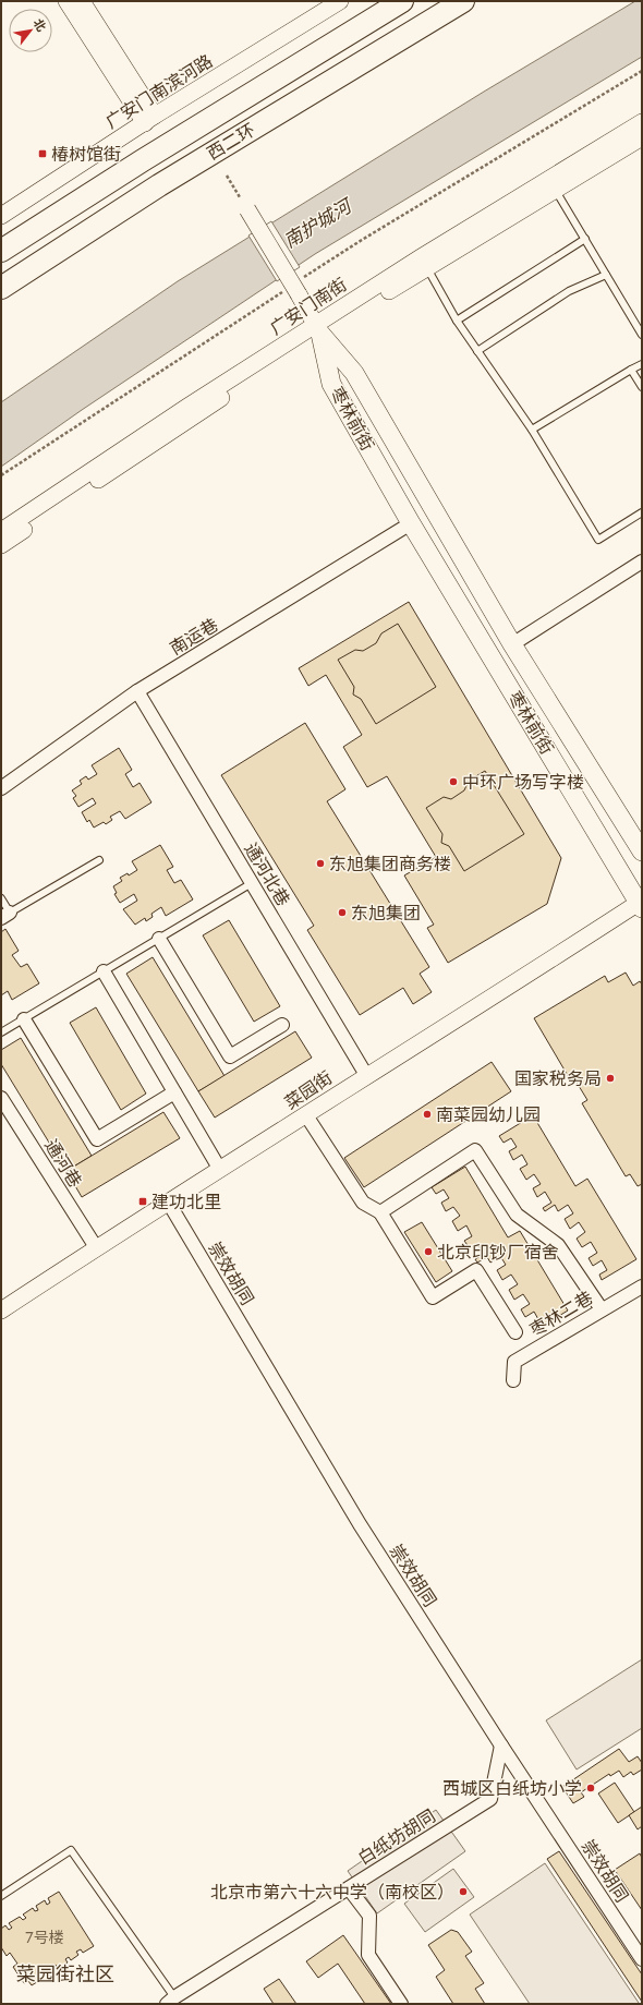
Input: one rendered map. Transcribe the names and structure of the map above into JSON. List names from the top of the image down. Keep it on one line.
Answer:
{"streets":{"highway":["西二环"],"main road":["枣林前街"],"street":["广安门南滨河路","广安门南街","南运巷","通河北巷","菜园街","通河巷","崇效胡同","枣林二巷","白纸坊胡同"]},"crossings":[["广安门南街","枣林前街"],["枣林前街","南运巷"],["枣林前街","菜园街"],["南运巷","通河北巷"],["通河北巷","菜园街"],["菜园街","通河巷"],["菜园街","崇效胡同"],["崇效胡同","白纸坊胡同"]],"districts":["菜园街社区"],"water":["南护城河"],"places":{"transit":["椿树馆街","建功北里"],"other":["中环广场写字楼","东旭集团商务楼","东旭集团","国家税务局","南菜园幼儿园","北京印钞厂宿舍","西城区白纸坊小学","北京市第六十六中学（南校区）"]},"house_numbers":["7号楼"],"north":"top right"}
